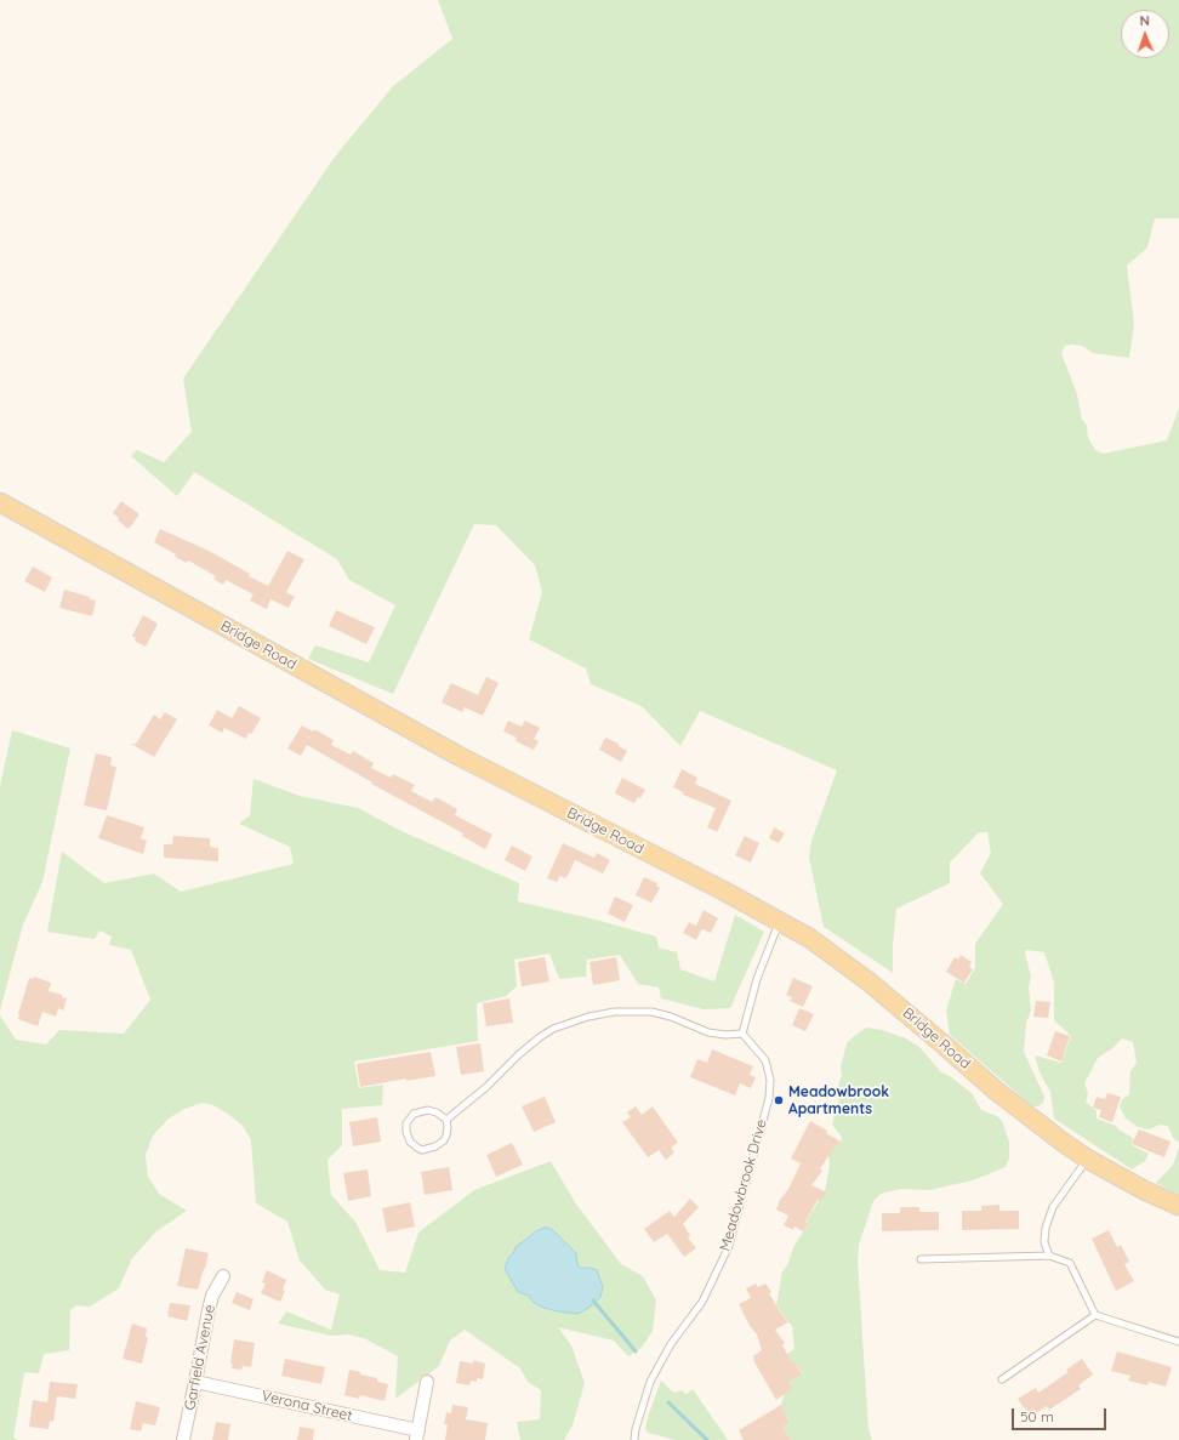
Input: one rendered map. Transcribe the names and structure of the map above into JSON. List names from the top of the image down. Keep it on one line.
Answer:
{"streets":{"main road":["Bridge Road"],"street":["Garfield Avenue","Verona Street"],"lane":["Meadowbrook Drive"]},"crossings":[["Garfield Avenue","Verona Street"]],"places":["Meadowbrook Apartments"],"scale_bar":"50 m","north":"top"}
